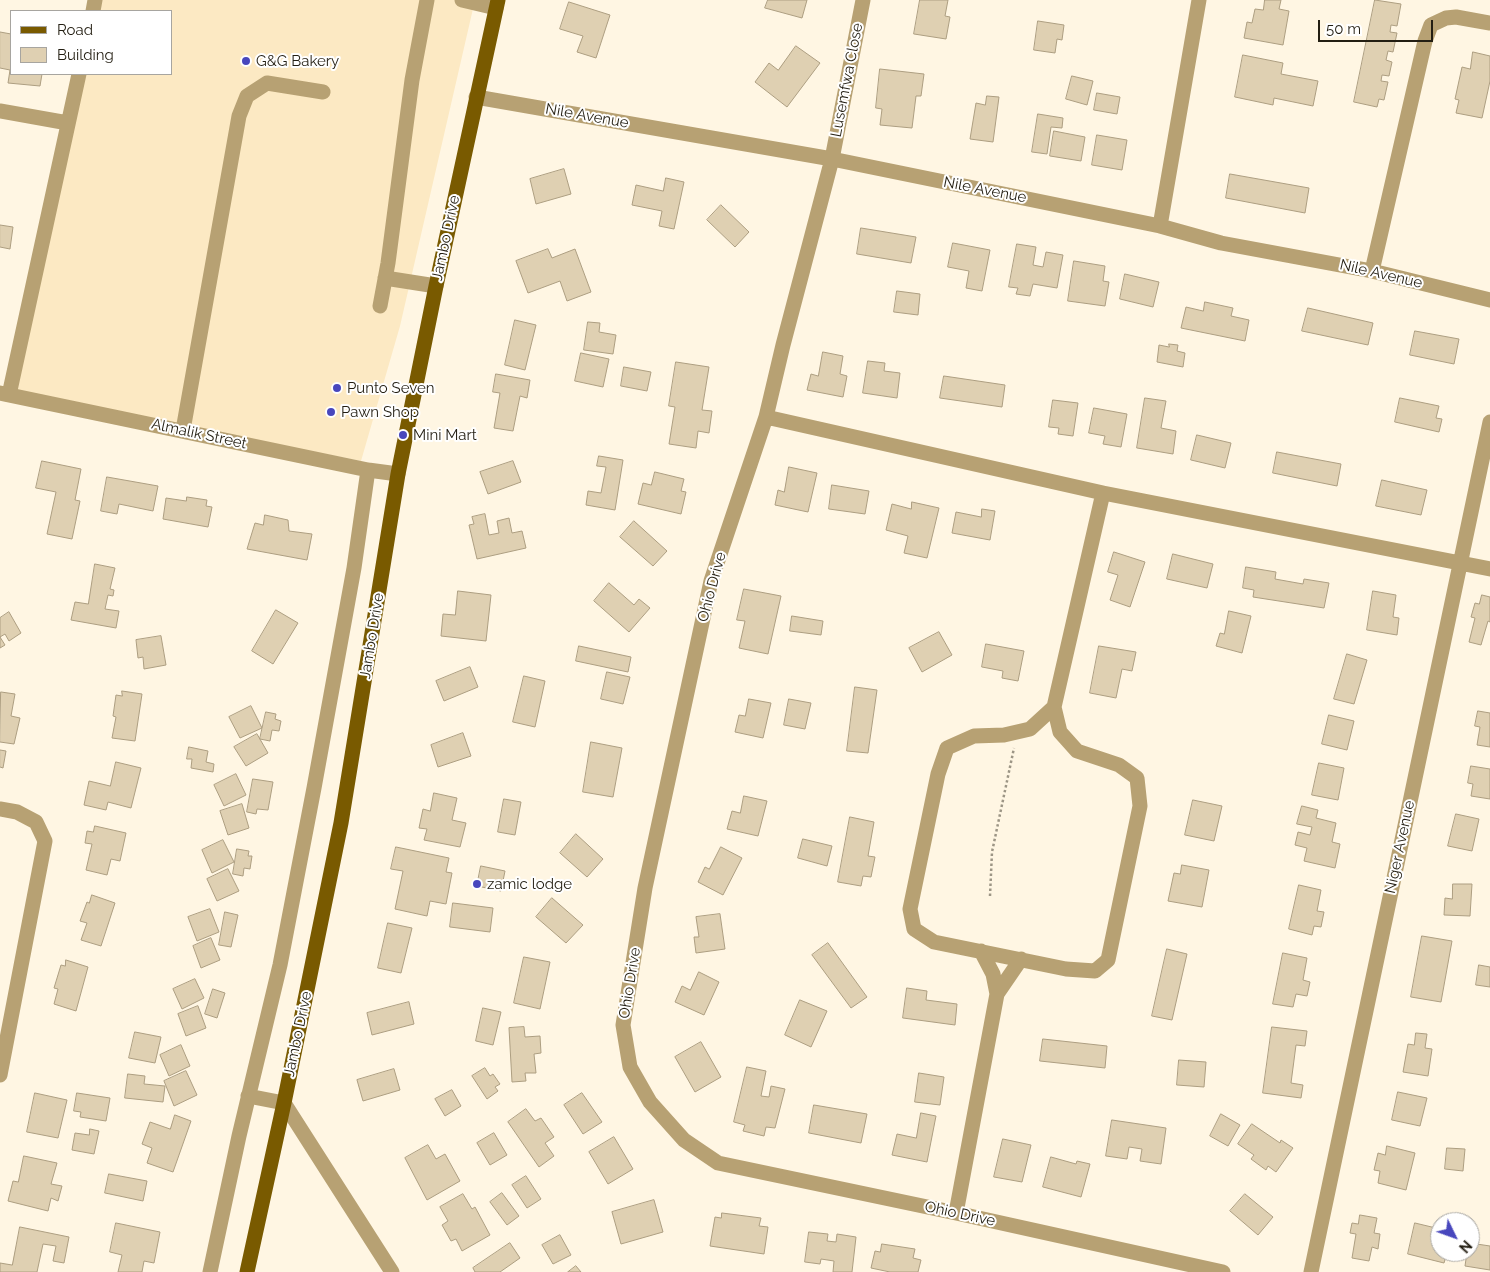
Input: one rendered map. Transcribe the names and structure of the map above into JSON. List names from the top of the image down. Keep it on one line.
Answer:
{"streets":{"main road":["Jambo Drive"],"street":["Lusemfwa Close","Nile Avenue","Almalik Street","Ohio Drive","Niger Avenue"]},"crossings":[["Lusemfwa Close","Nile Avenue"],["Lusemfwa Close","Ohio Drive"],["Nile Avenue","Jambo Drive"],["Jambo Drive","Almalik Street"]],"places":["G&G Bakery","Punto Seven","Pawn Shop","Mini Mart","zamic lodge"],"legend":["Road","Building"],"scale_bar":"50 m","north":"bottom right"}
